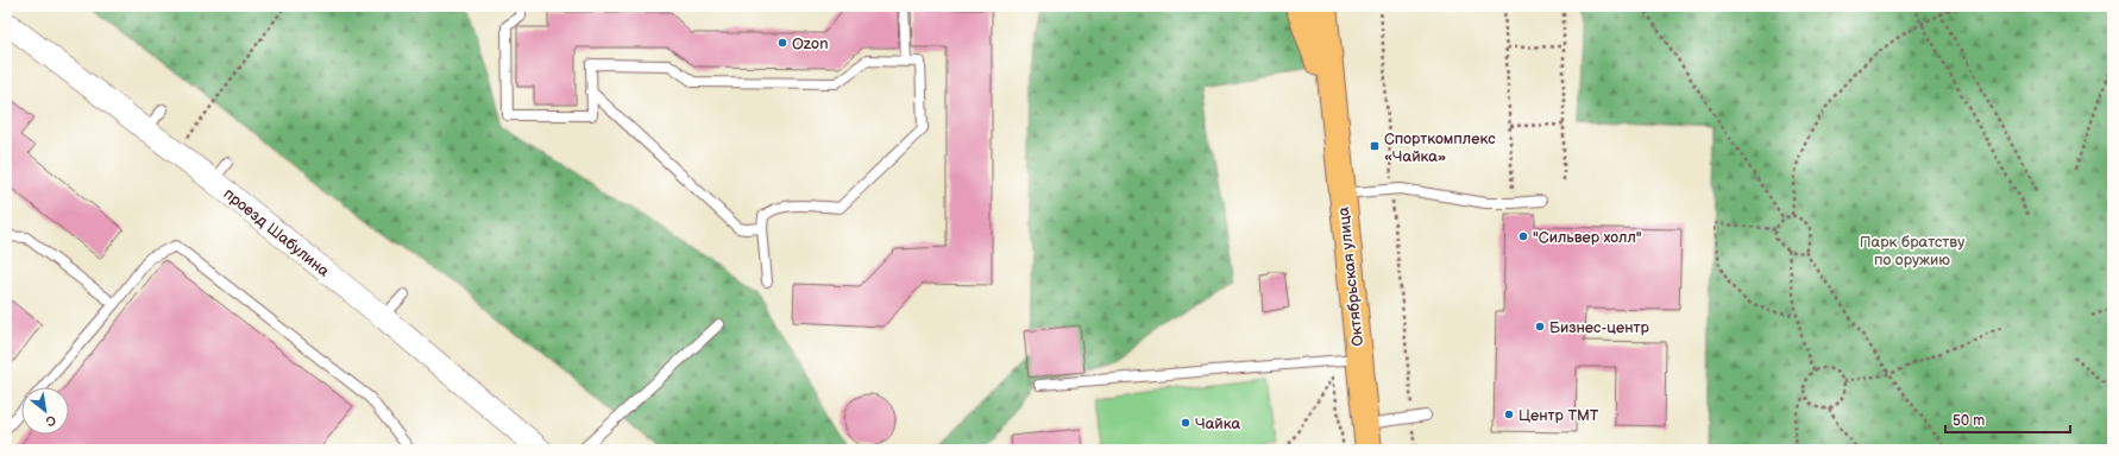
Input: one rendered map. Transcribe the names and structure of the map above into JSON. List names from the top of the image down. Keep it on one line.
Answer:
{"streets":{"main road":["Октябрьская улица"],"street":["проезд Шабулина"]},"parks":["Парк братству по оружию"],"places":{"other":["Ozon","\"Сильвер холл\"","Бизнес-центр","Центр ТМТ","Чайка"],"transit":["Спорткомплекс «Чайка»"]},"scale_bar":"50 m","north":"bottom right"}
